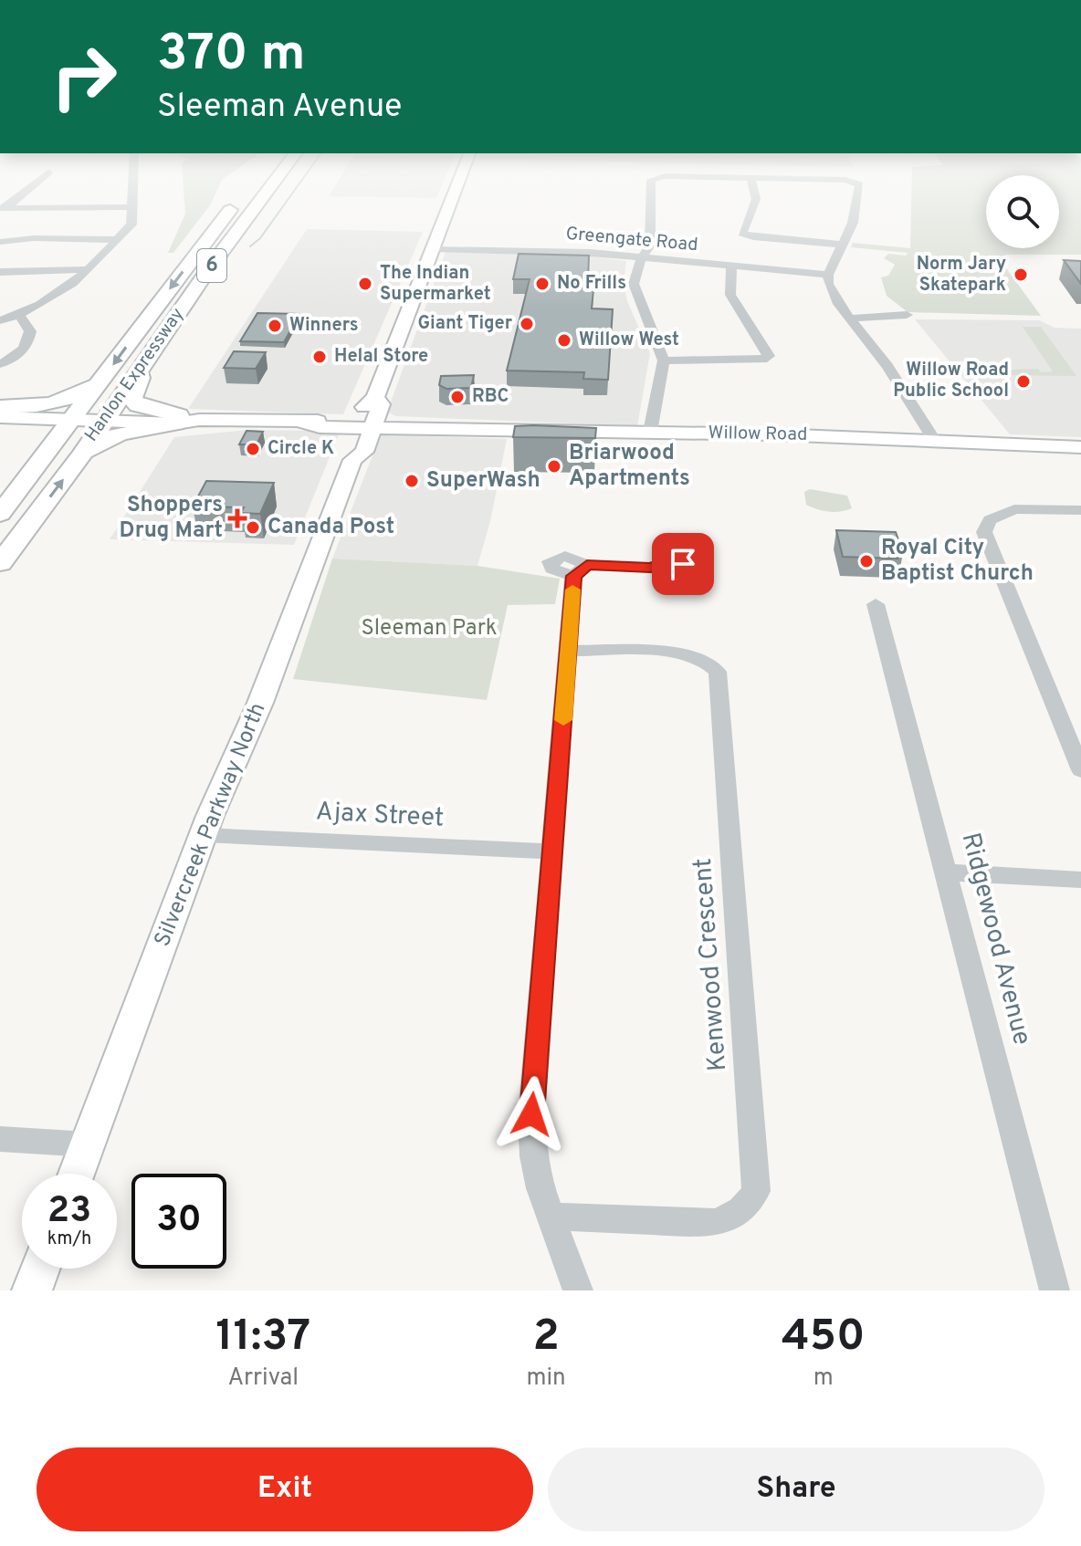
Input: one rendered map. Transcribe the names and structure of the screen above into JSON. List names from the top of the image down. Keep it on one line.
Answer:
{"streets":{"highway":["6","Hanlon Expressway"],"main road":["Willow Road","Silvercreek Parkway North"],"street":["Greengate Road","Ajax Street","Ridgewood Avenue","Kenwood Crescent"]},"crossings":[["Hanlon Expressway","Willow Road"],["Willow Road","Silvercreek Parkway North"],["Ajax Street","Silvercreek Parkway North"]],"parks":["Sleeman Park"],"places":{"other":["Norm Jary Skatepark","The Indian Supermarket","No Frills","Giant Tiger","Winners","Willow West","Helal Store","Willow Road Public School","RBC","Circle K","Briarwood Apartments","SuperWash","Canada Post","Royal City Baptist Church"],"health":["Shoppers Drug Mart"]},"page":{"turn":["370 m","Sleeman Avenue"],"speed":"23 km/h","limit":"30","eta":["11:37","Arrival","2","min","450","m"],"buttons":["Exit","Share"]}}
